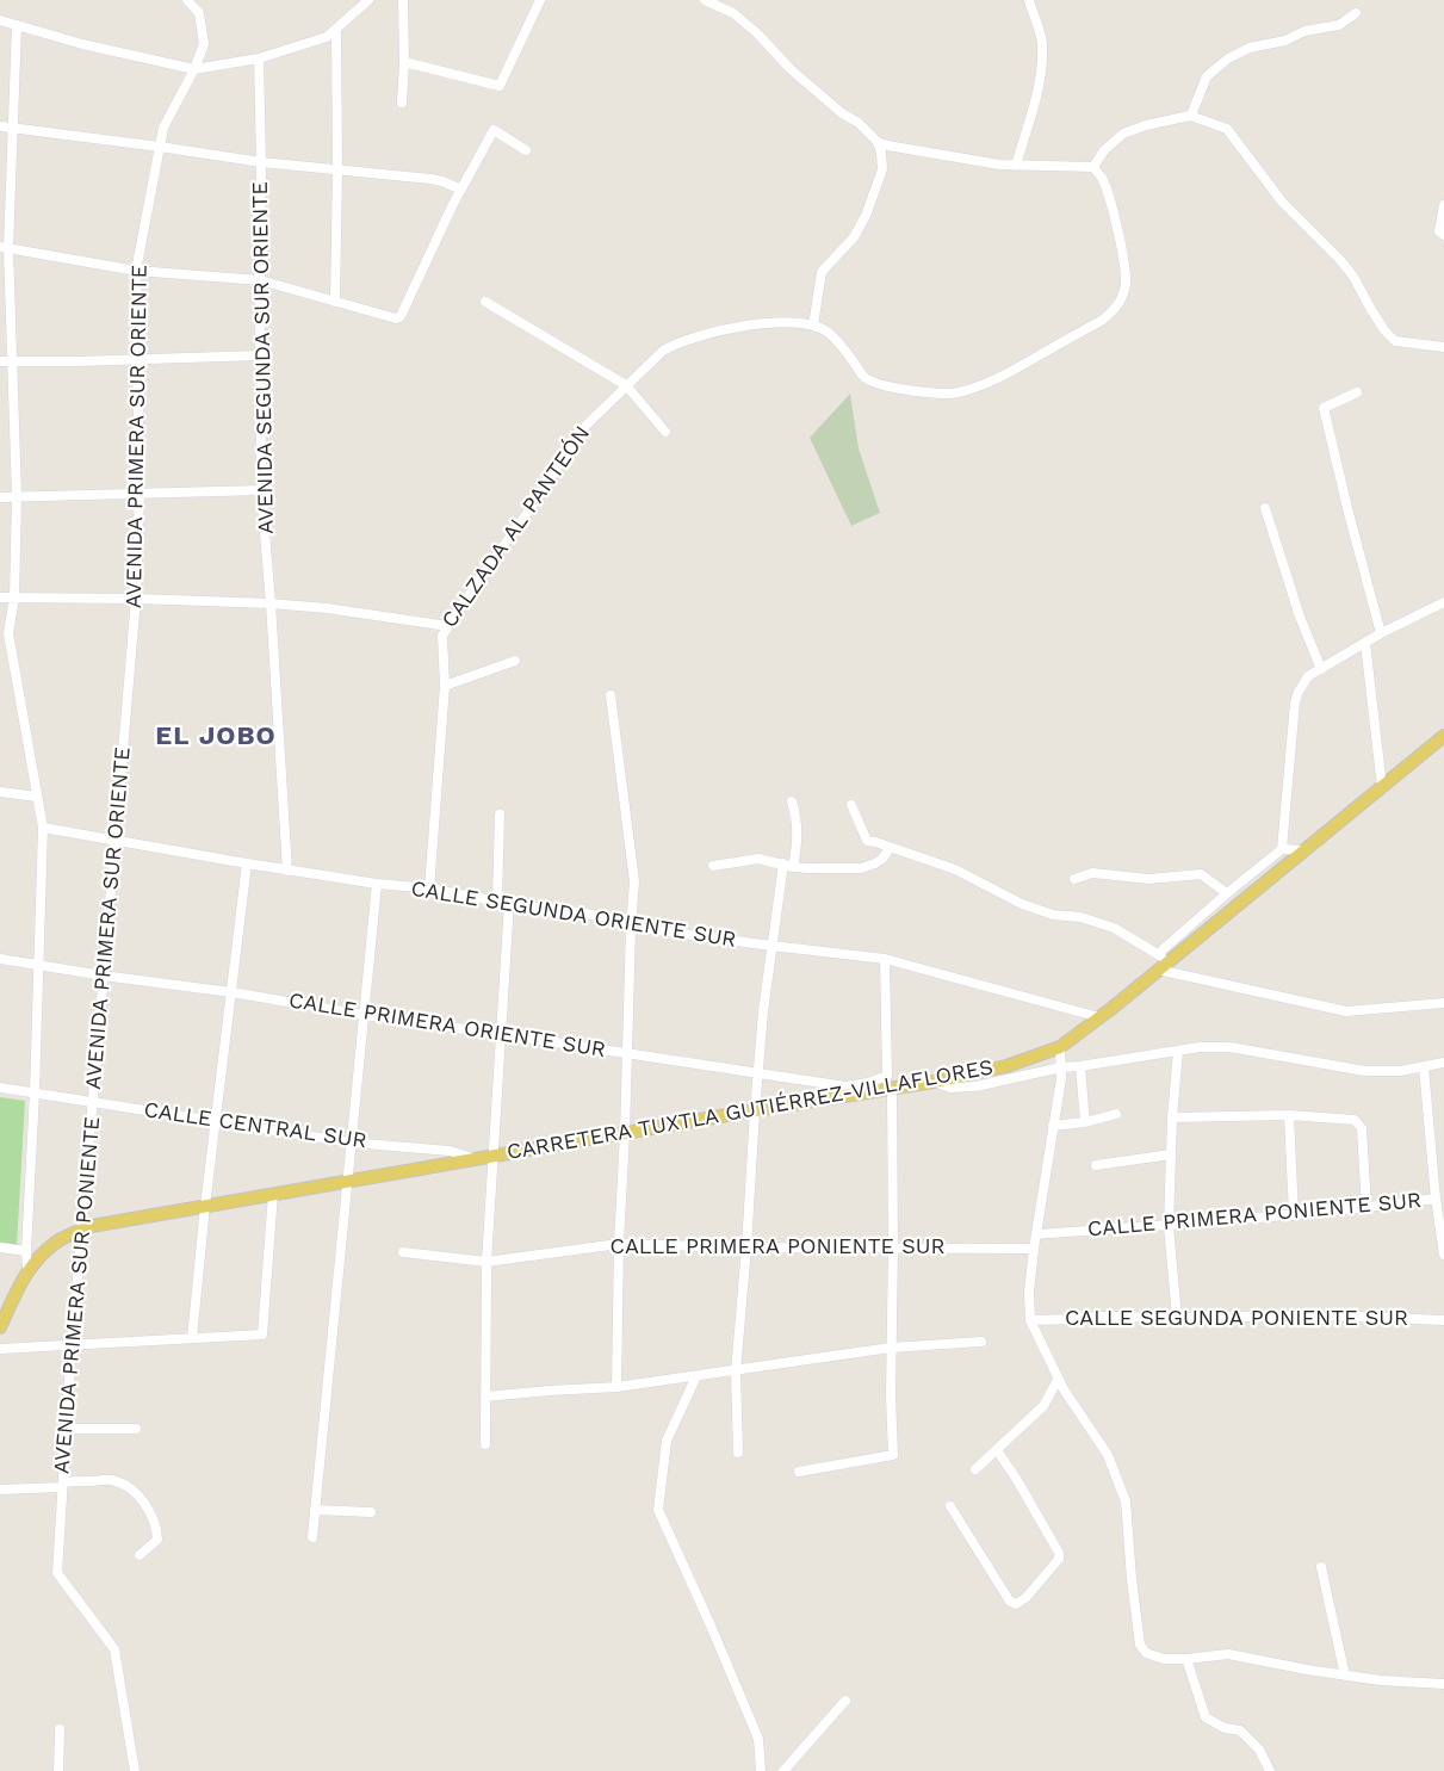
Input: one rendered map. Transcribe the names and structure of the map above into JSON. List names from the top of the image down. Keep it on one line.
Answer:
{"streets":{"main road":["CARRETERA TUXTLA GUTIÉRREZ-VILLAFLORES"],"street":["AVENIDA SEGUNDA SUR ORIENTE","AVENIDA PRIMERA SUR ORIENTE","CALZADA AL PANTEÓN","CALLE SEGUNDA ORIENTE SUR","CALLE PRIMERA ORIENTE SUR","CALLE CENTRAL SUR","CALLE PRIMERA PONIENTE SUR","AVENIDA PRIMERA SUR PONIENTE","CALLE SEGUNDA PONIENTE SUR"]},"crossings":[["AVENIDA SEGUNDA SUR ORIENTE","CALLE SEGUNDA ORIENTE SUR"],["AVENIDA PRIMERA SUR ORIENTE","CALLE SEGUNDA ORIENTE SUR"],["AVENIDA PRIMERA SUR ORIENTE","CALLE PRIMERA ORIENTE SUR"],["AVENIDA PRIMERA SUR ORIENTE","CALLE CENTRAL SUR"],["AVENIDA PRIMERA SUR ORIENTE","AVENIDA PRIMERA SUR PONIENTE"],["CALZADA AL PANTEÓN","CALLE SEGUNDA ORIENTE SUR"],["CALLE SEGUNDA ORIENTE SUR","CARRETERA TUXTLA GUTIÉRREZ-VILLAFLORES"],["CALLE PRIMERA ORIENTE SUR","CARRETERA TUXTLA GUTIÉRREZ-VILLAFLORES"],["CARRETERA TUXTLA GUTIÉRREZ-VILLAFLORES","CALLE CENTRAL SUR"],["CARRETERA TUXTLA GUTIÉRREZ-VILLAFLORES","AVENIDA PRIMERA SUR PONIENTE"],["CALLE CENTRAL SUR","AVENIDA PRIMERA SUR PONIENTE"]],"districts":["EL JOBO"]}
